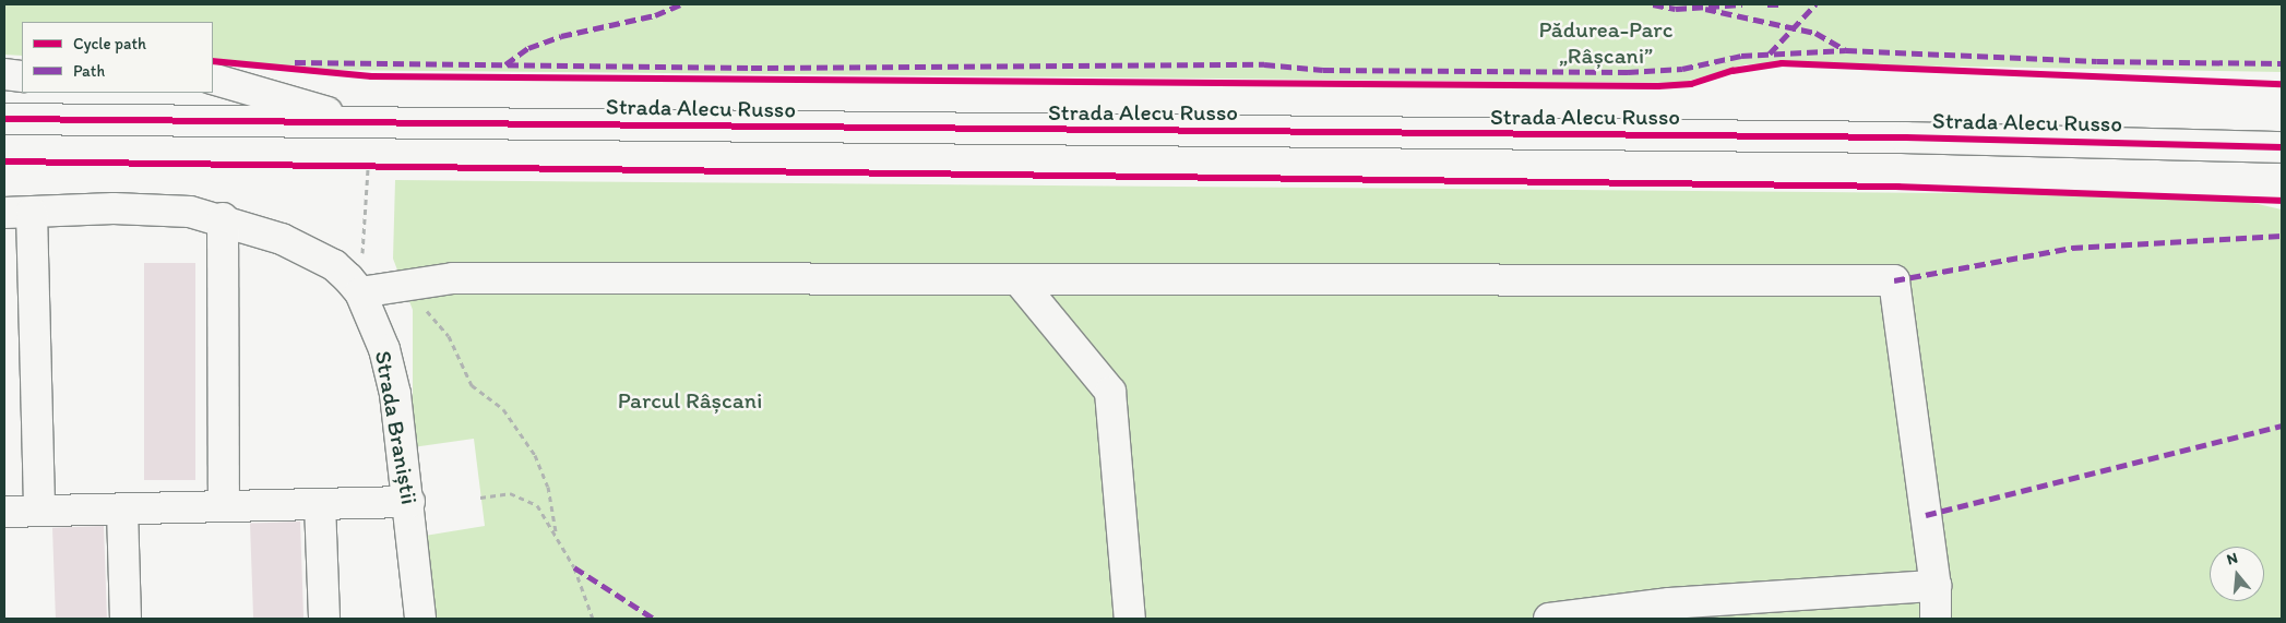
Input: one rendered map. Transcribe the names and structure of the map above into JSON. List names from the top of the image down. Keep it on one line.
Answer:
{"streets":{"main road":["Strada Alecu Russo","Strada Braniștii"]},"parks":["Pădurea-Parc „Râșcani”","Parcul Râșcani"],"legend":["Cycle path","Path"],"north":"top"}
